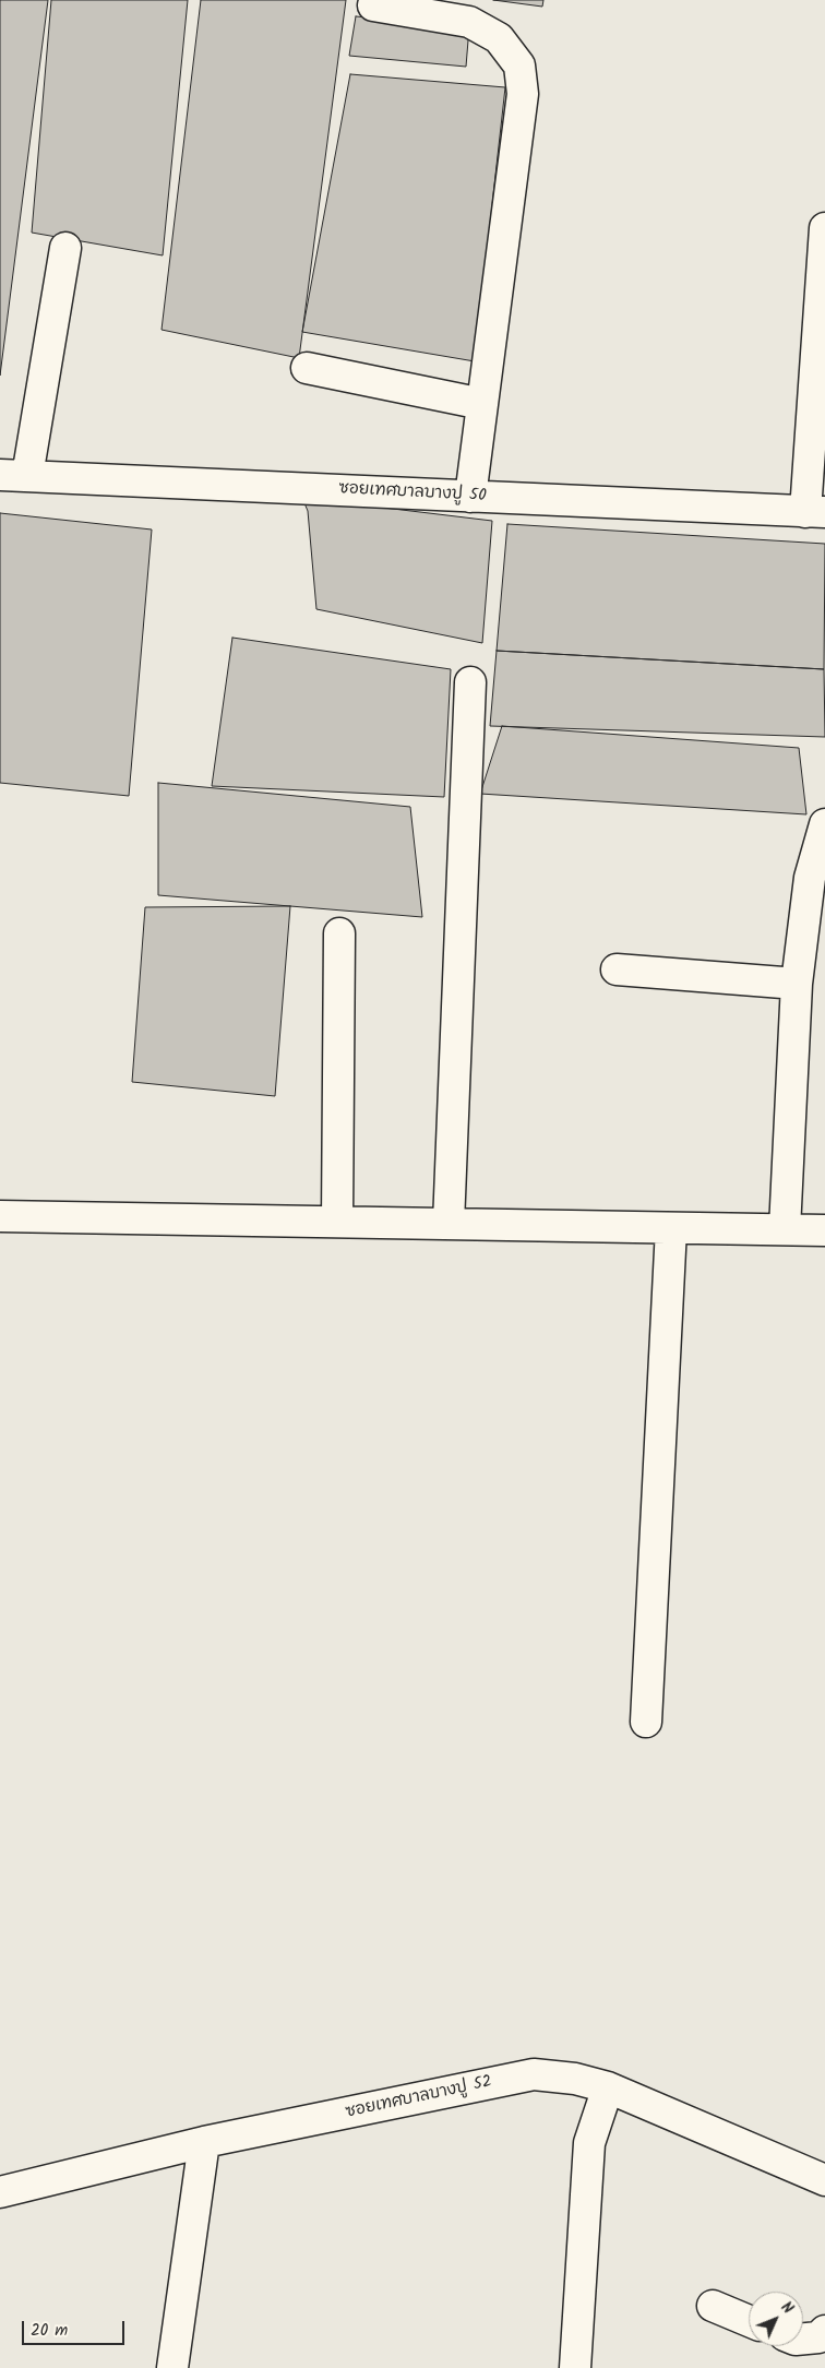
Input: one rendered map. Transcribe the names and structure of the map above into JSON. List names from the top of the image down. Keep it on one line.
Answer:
{"streets":{"street":["ซอยเทศบาลบางปู 50","ซอยเทศบาลบางปู 52"]},"scale_bar":"20 m","north":"top right"}
